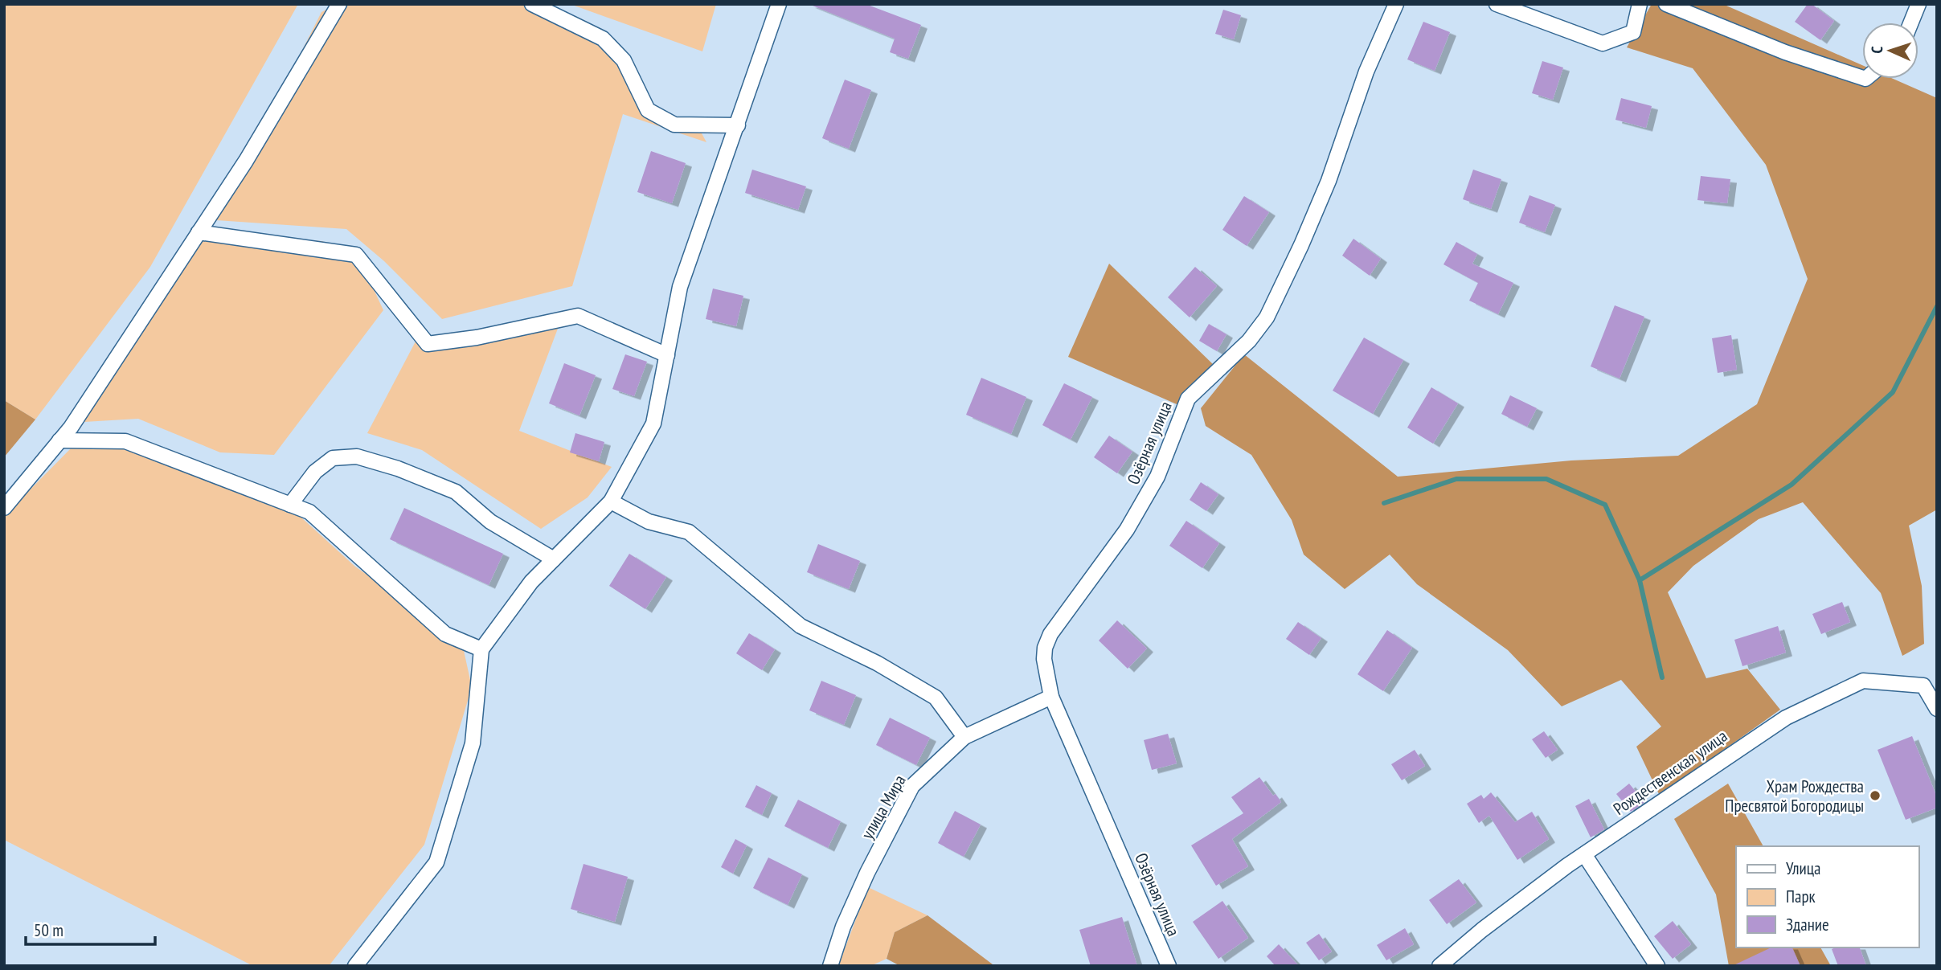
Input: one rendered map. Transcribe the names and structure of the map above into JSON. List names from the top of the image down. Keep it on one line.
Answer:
{"streets":{"street":["Озёрная улица","Рождественская улица","улица Мира"]},"crossings":[["Озёрная улица","улица Мира"]],"places":["Храм Рождества Пресвятой Богородицы"],"legend":["Улица","Парк","Здание"],"scale_bar":"50 m","north":"left"}
